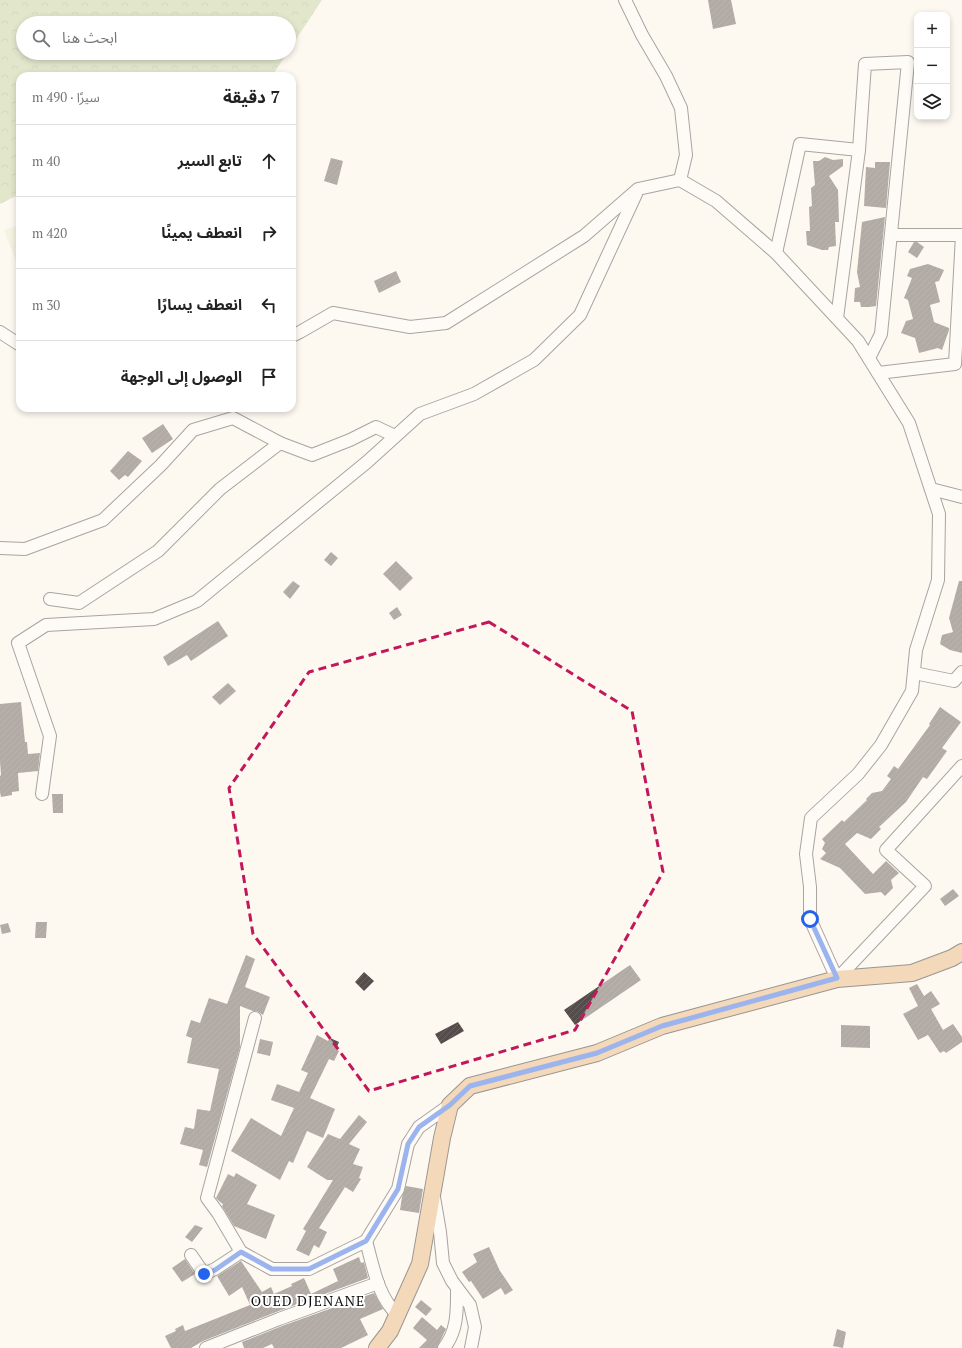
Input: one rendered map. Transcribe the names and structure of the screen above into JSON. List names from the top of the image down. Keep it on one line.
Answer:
{"districts":["OUED DJENANE"],"page":{"map_buttons":["+","−"],"search":"ابحث هنا","heading":["7 دقيقة","سيرًا · 490 m"],"list":[["تابع السير","40 m"],["انعطف يمينًا","420 m"],["انعطف يسارًا","30 m"],"الوصول إلى الوجهة"]}}
